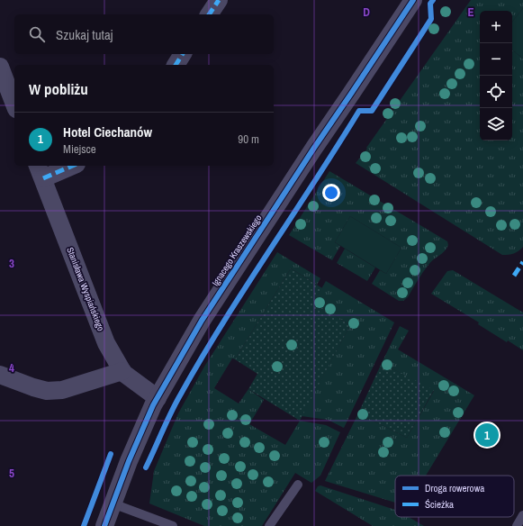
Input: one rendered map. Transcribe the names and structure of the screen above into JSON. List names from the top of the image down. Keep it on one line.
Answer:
{"streets":{"street":["Ignacego Kraszewskiego","Stanisława Wyspiańskiego"]},"crossings":[["Ignacego Kraszewskiego","Stanisława Wyspiańskiego"]],"legend":["Droga rowerowa","Ścieżka"],"page":{"map_buttons":["+","−"],"search":"Szukaj tutaj","heading":"W pobliżu","list":[{"mark":"1","name":"Hotel Ciechanów","note":"Miejsce","value":"90 m"}],"pins":"1"},"grid":{"columns":["D","E"],"rows":["3","4","5"]}}
